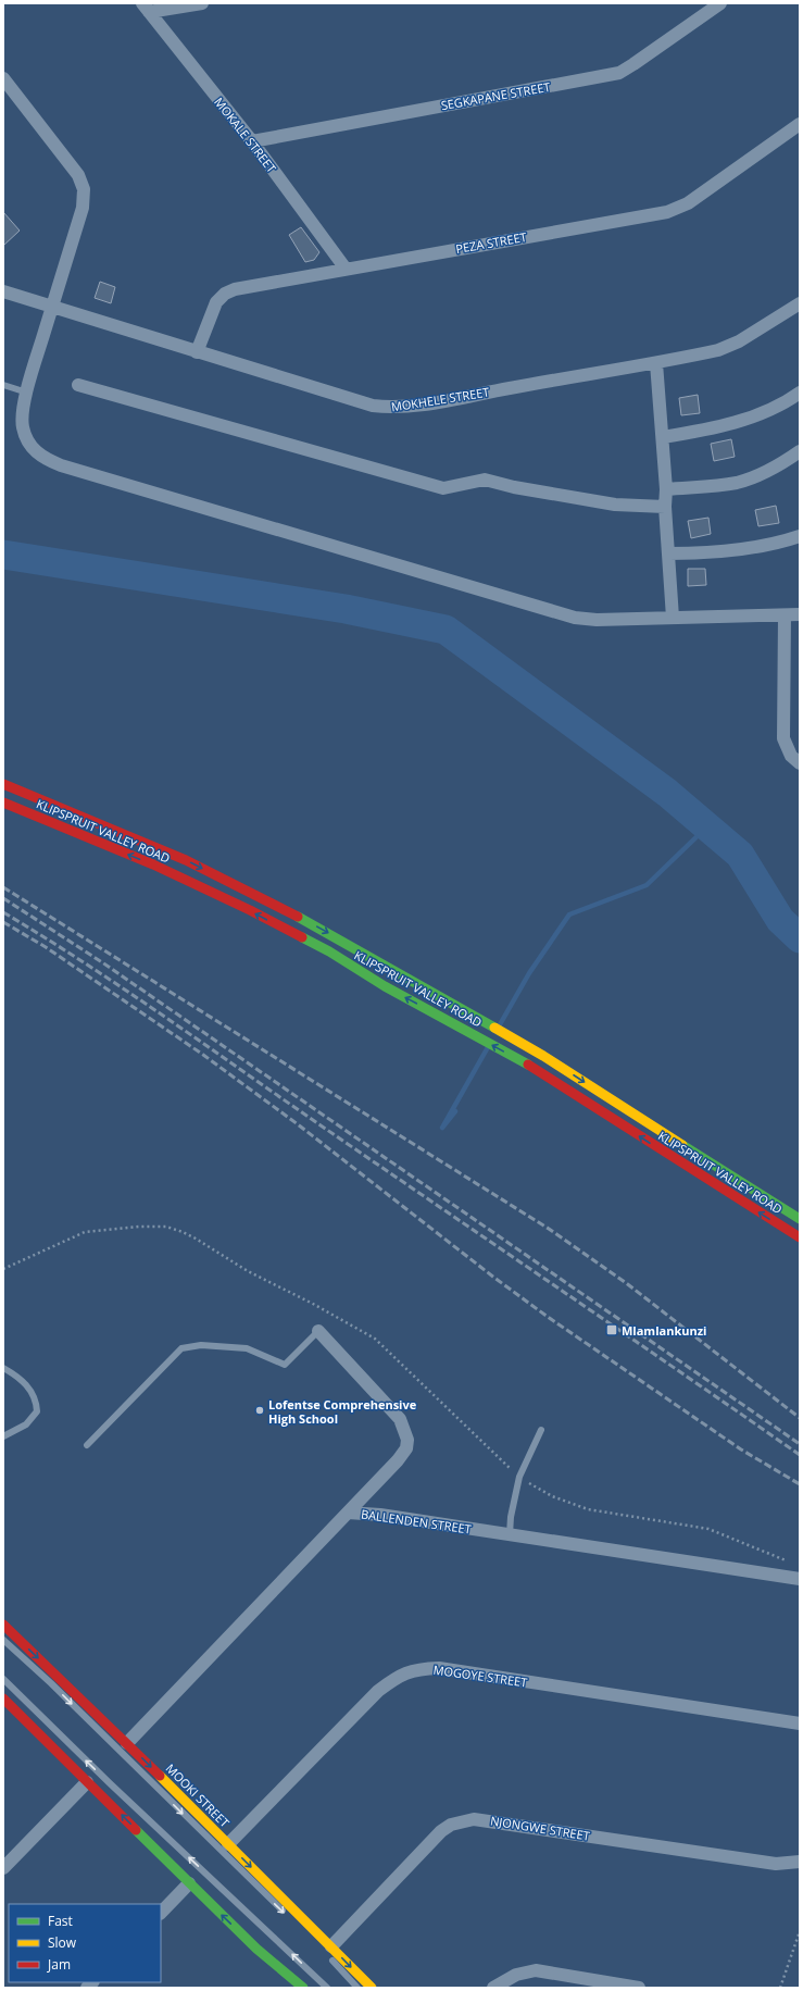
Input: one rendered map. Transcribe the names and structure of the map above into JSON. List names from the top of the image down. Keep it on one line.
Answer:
{"streets":{"main road":["KLIPSPRUIT VALLEY ROAD","MOOKI STREET"],"street":["SEGKAPANE STREET","MOKALE STREET","PEZA STREET","MOKHELE STREET","BALLENDEN STREET","MOGOYE STREET","NJONGWE STREET"]},"crossings":[["SEGKAPANE STREET","MOKALE STREET"],["MOKALE STREET","PEZA STREET"],["PEZA STREET","MOKHELE STREET"],["BALLENDEN STREET","MOOKI STREET"],["MOGOYE STREET","MOOKI STREET"],["MOOKI STREET","NJONGWE STREET"]],"places":{"transit":["Mlamlankunzi"],"other":["Lofentse Comprehensive High School"]},"legend":["Fast","Slow","Jam"]}
